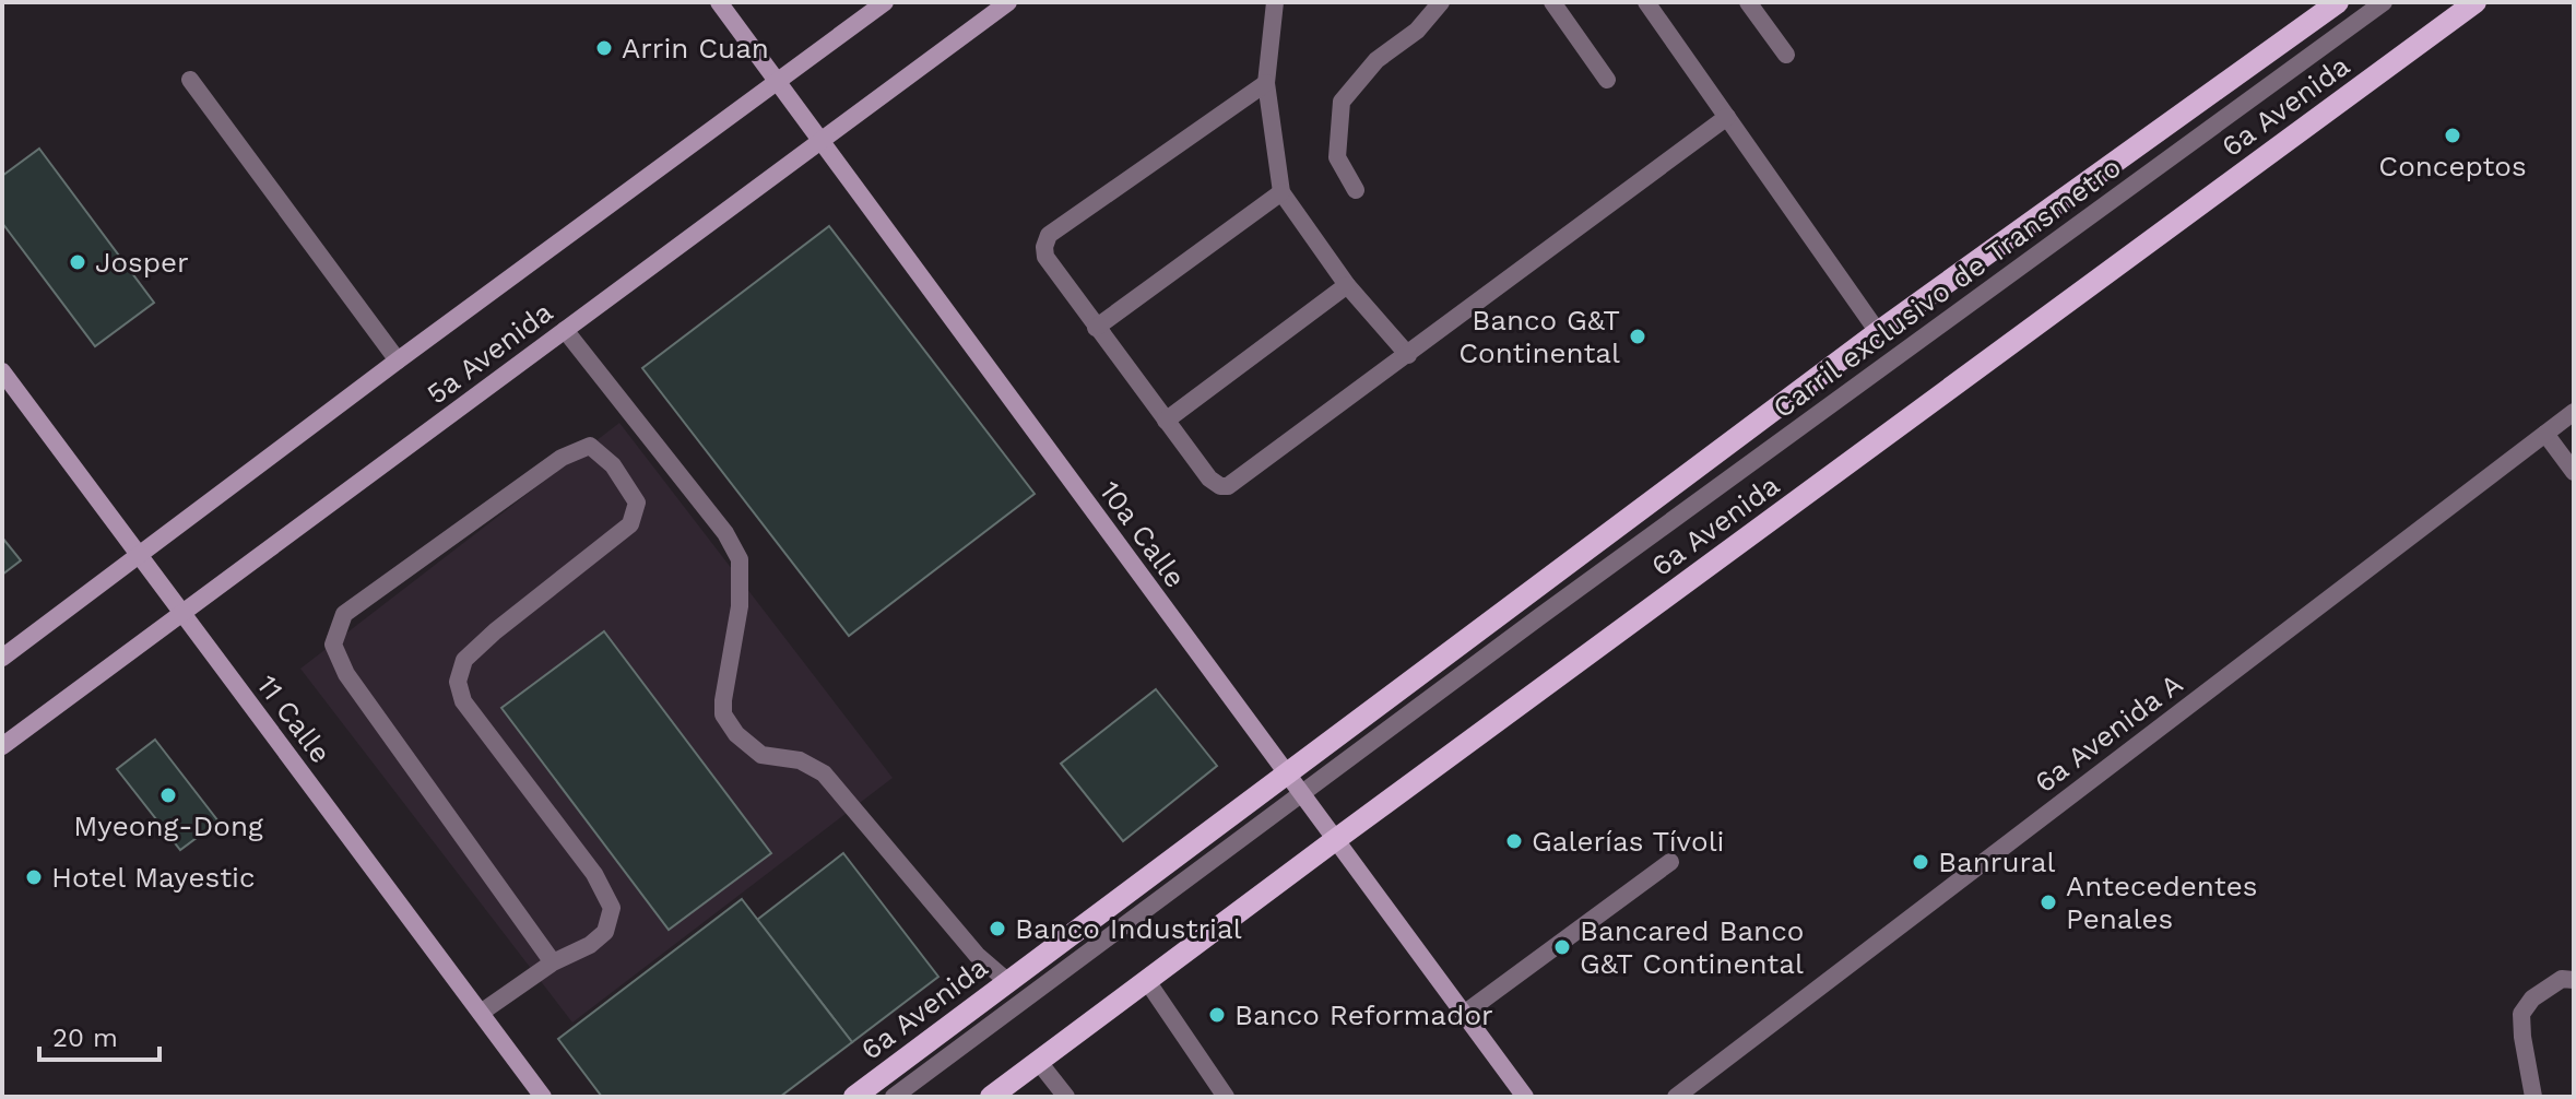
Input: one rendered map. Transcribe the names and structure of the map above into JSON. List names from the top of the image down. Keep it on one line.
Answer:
{"streets":{"main road":["6a Avenida"],"street":["Carril exclusivo de Transmetro","5a Avenida","10a Calle","11 Calle","6a Avenida A"]},"crossings":[["6a Avenida","10a Calle"],["Carril exclusivo de Transmetro","10a Calle"],["5a Avenida","10a Calle"],["5a Avenida","11 Calle"]],"places":["Arrin Cuan","Conceptos","Josper","Banco G&T Continental","Myeong-Dong","Galerías Tívoli","Banrural","Hotel Mayestic","Antecedentes Penales","Banco Industrial","Bancared Banco G&T Continental","Banco Reformador"],"scale_bar":"20 m"}
